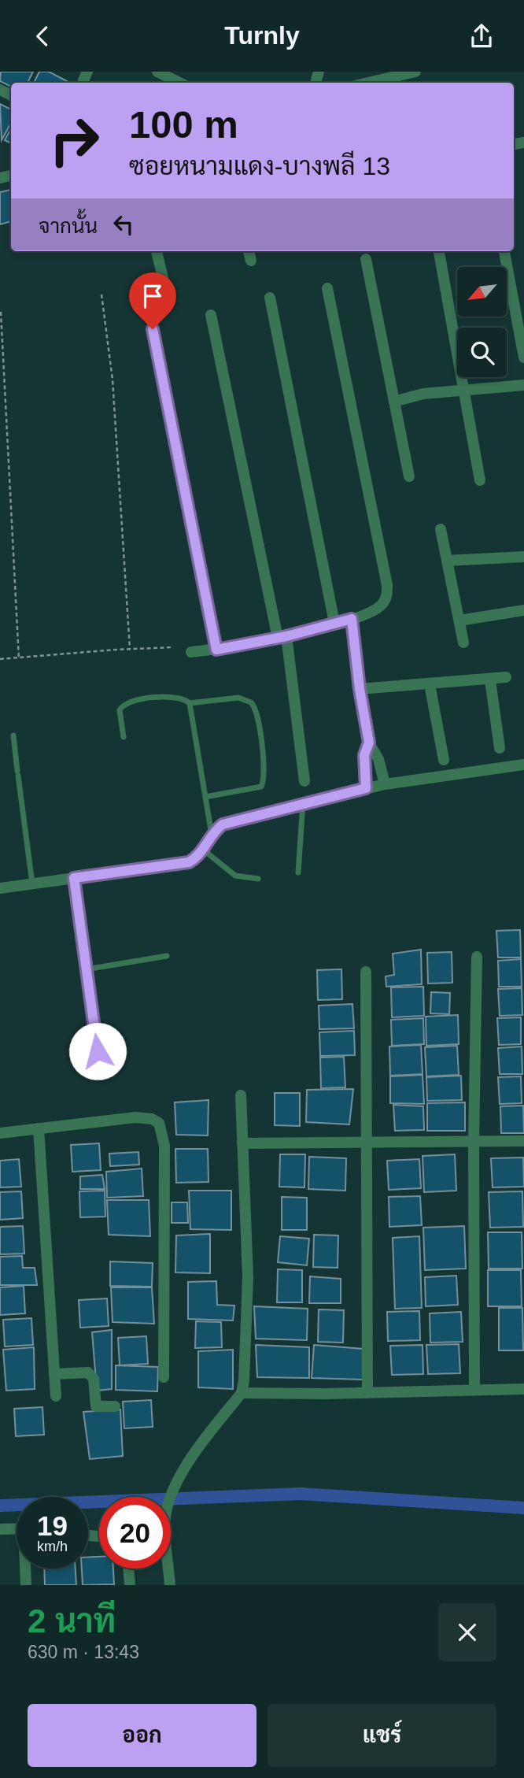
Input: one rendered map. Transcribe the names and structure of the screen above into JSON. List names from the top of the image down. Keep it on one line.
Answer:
{"north":"bottom left","page":{"header":"Turnly","turn":["100 m","ซอยหนามแดง-บางพลี 13"],"then":"จากนั้น","speed":"19 km/h","limit":"20","heading":["2 นาที","630 m · 13:43"],"buttons":["ออก","แชร์"]}}
